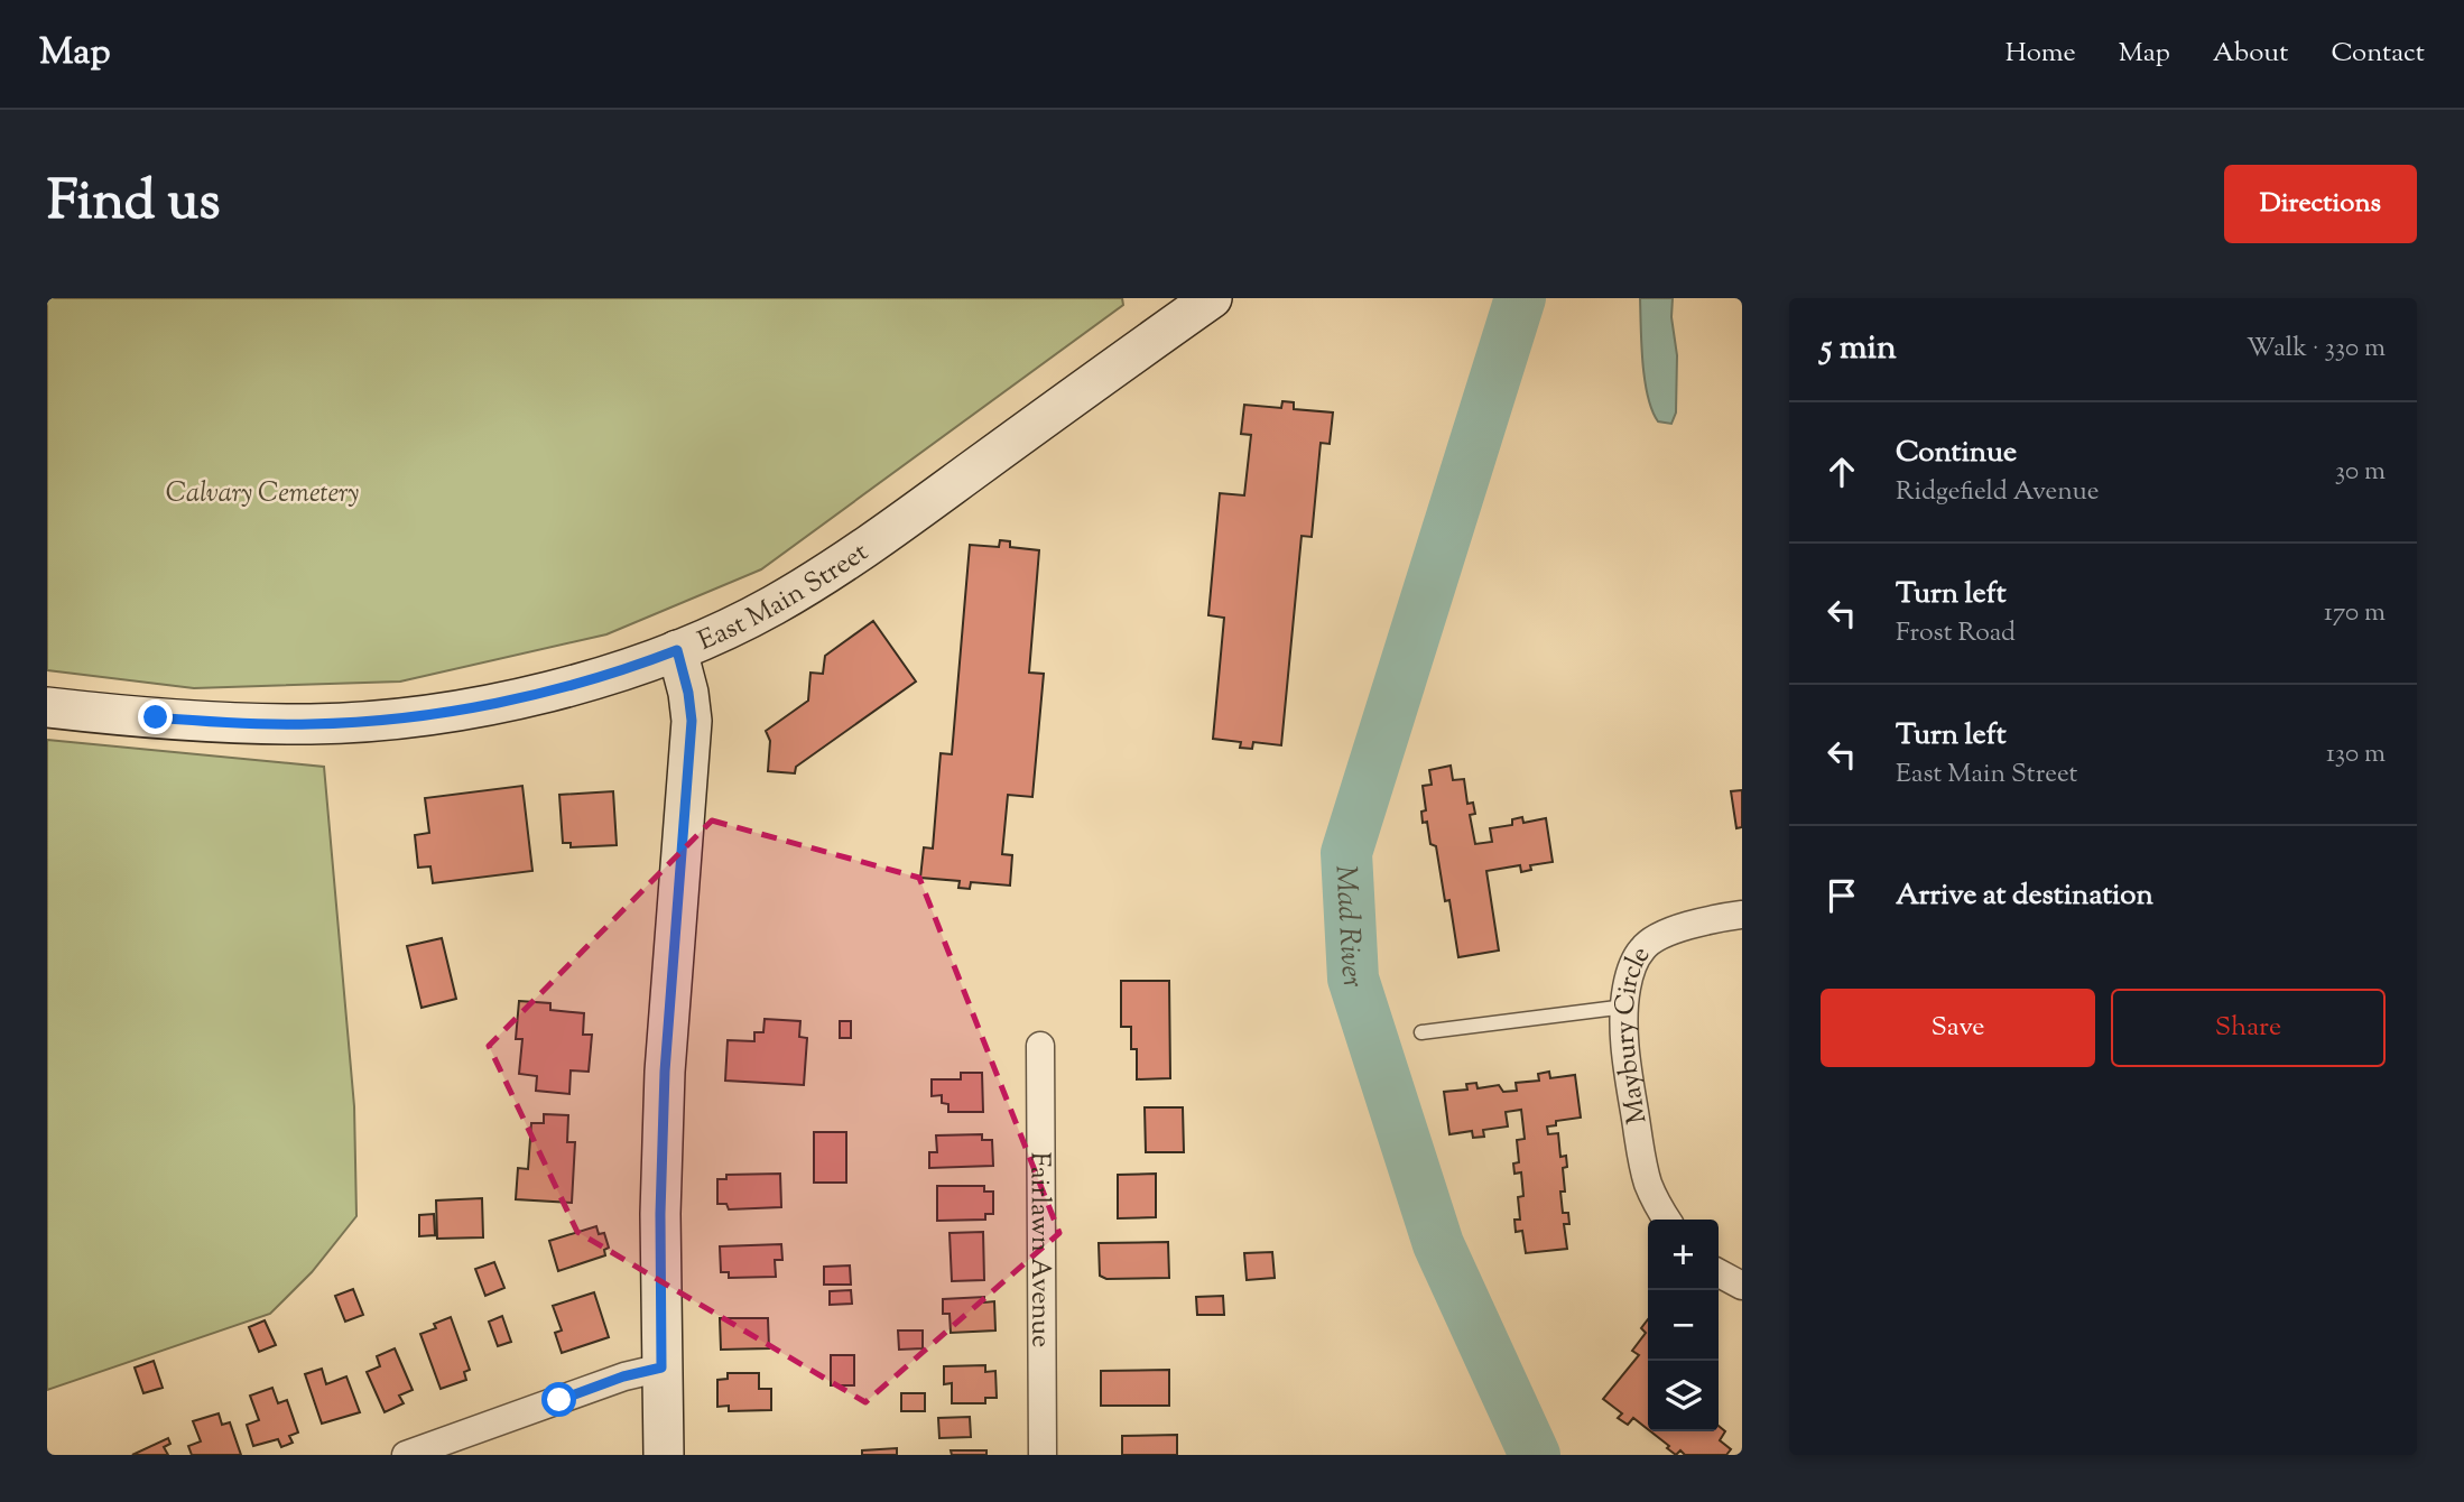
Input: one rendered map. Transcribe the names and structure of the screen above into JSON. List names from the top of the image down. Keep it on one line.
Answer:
{"streets":{"main road":["East Main Street"],"street":["Maybury Circle","Fairlawn Avenue"]},"water":["Mad River"],"parks":["Calvary Cemetery"],"page":{"header":"Map","nav":["Home","Map","About","Contact"],"title":"Find us","buttons":["Directions",["Save","Share"]],"heading":["5 min","Walk · 330 m"],"list":[["Continue","Ridgefield Avenue","30 m"],["Turn left","Frost Road","170 m"],["Turn left","East Main Street","130 m"],"Arrive at destination"],"map_buttons":["+","−"]}}
